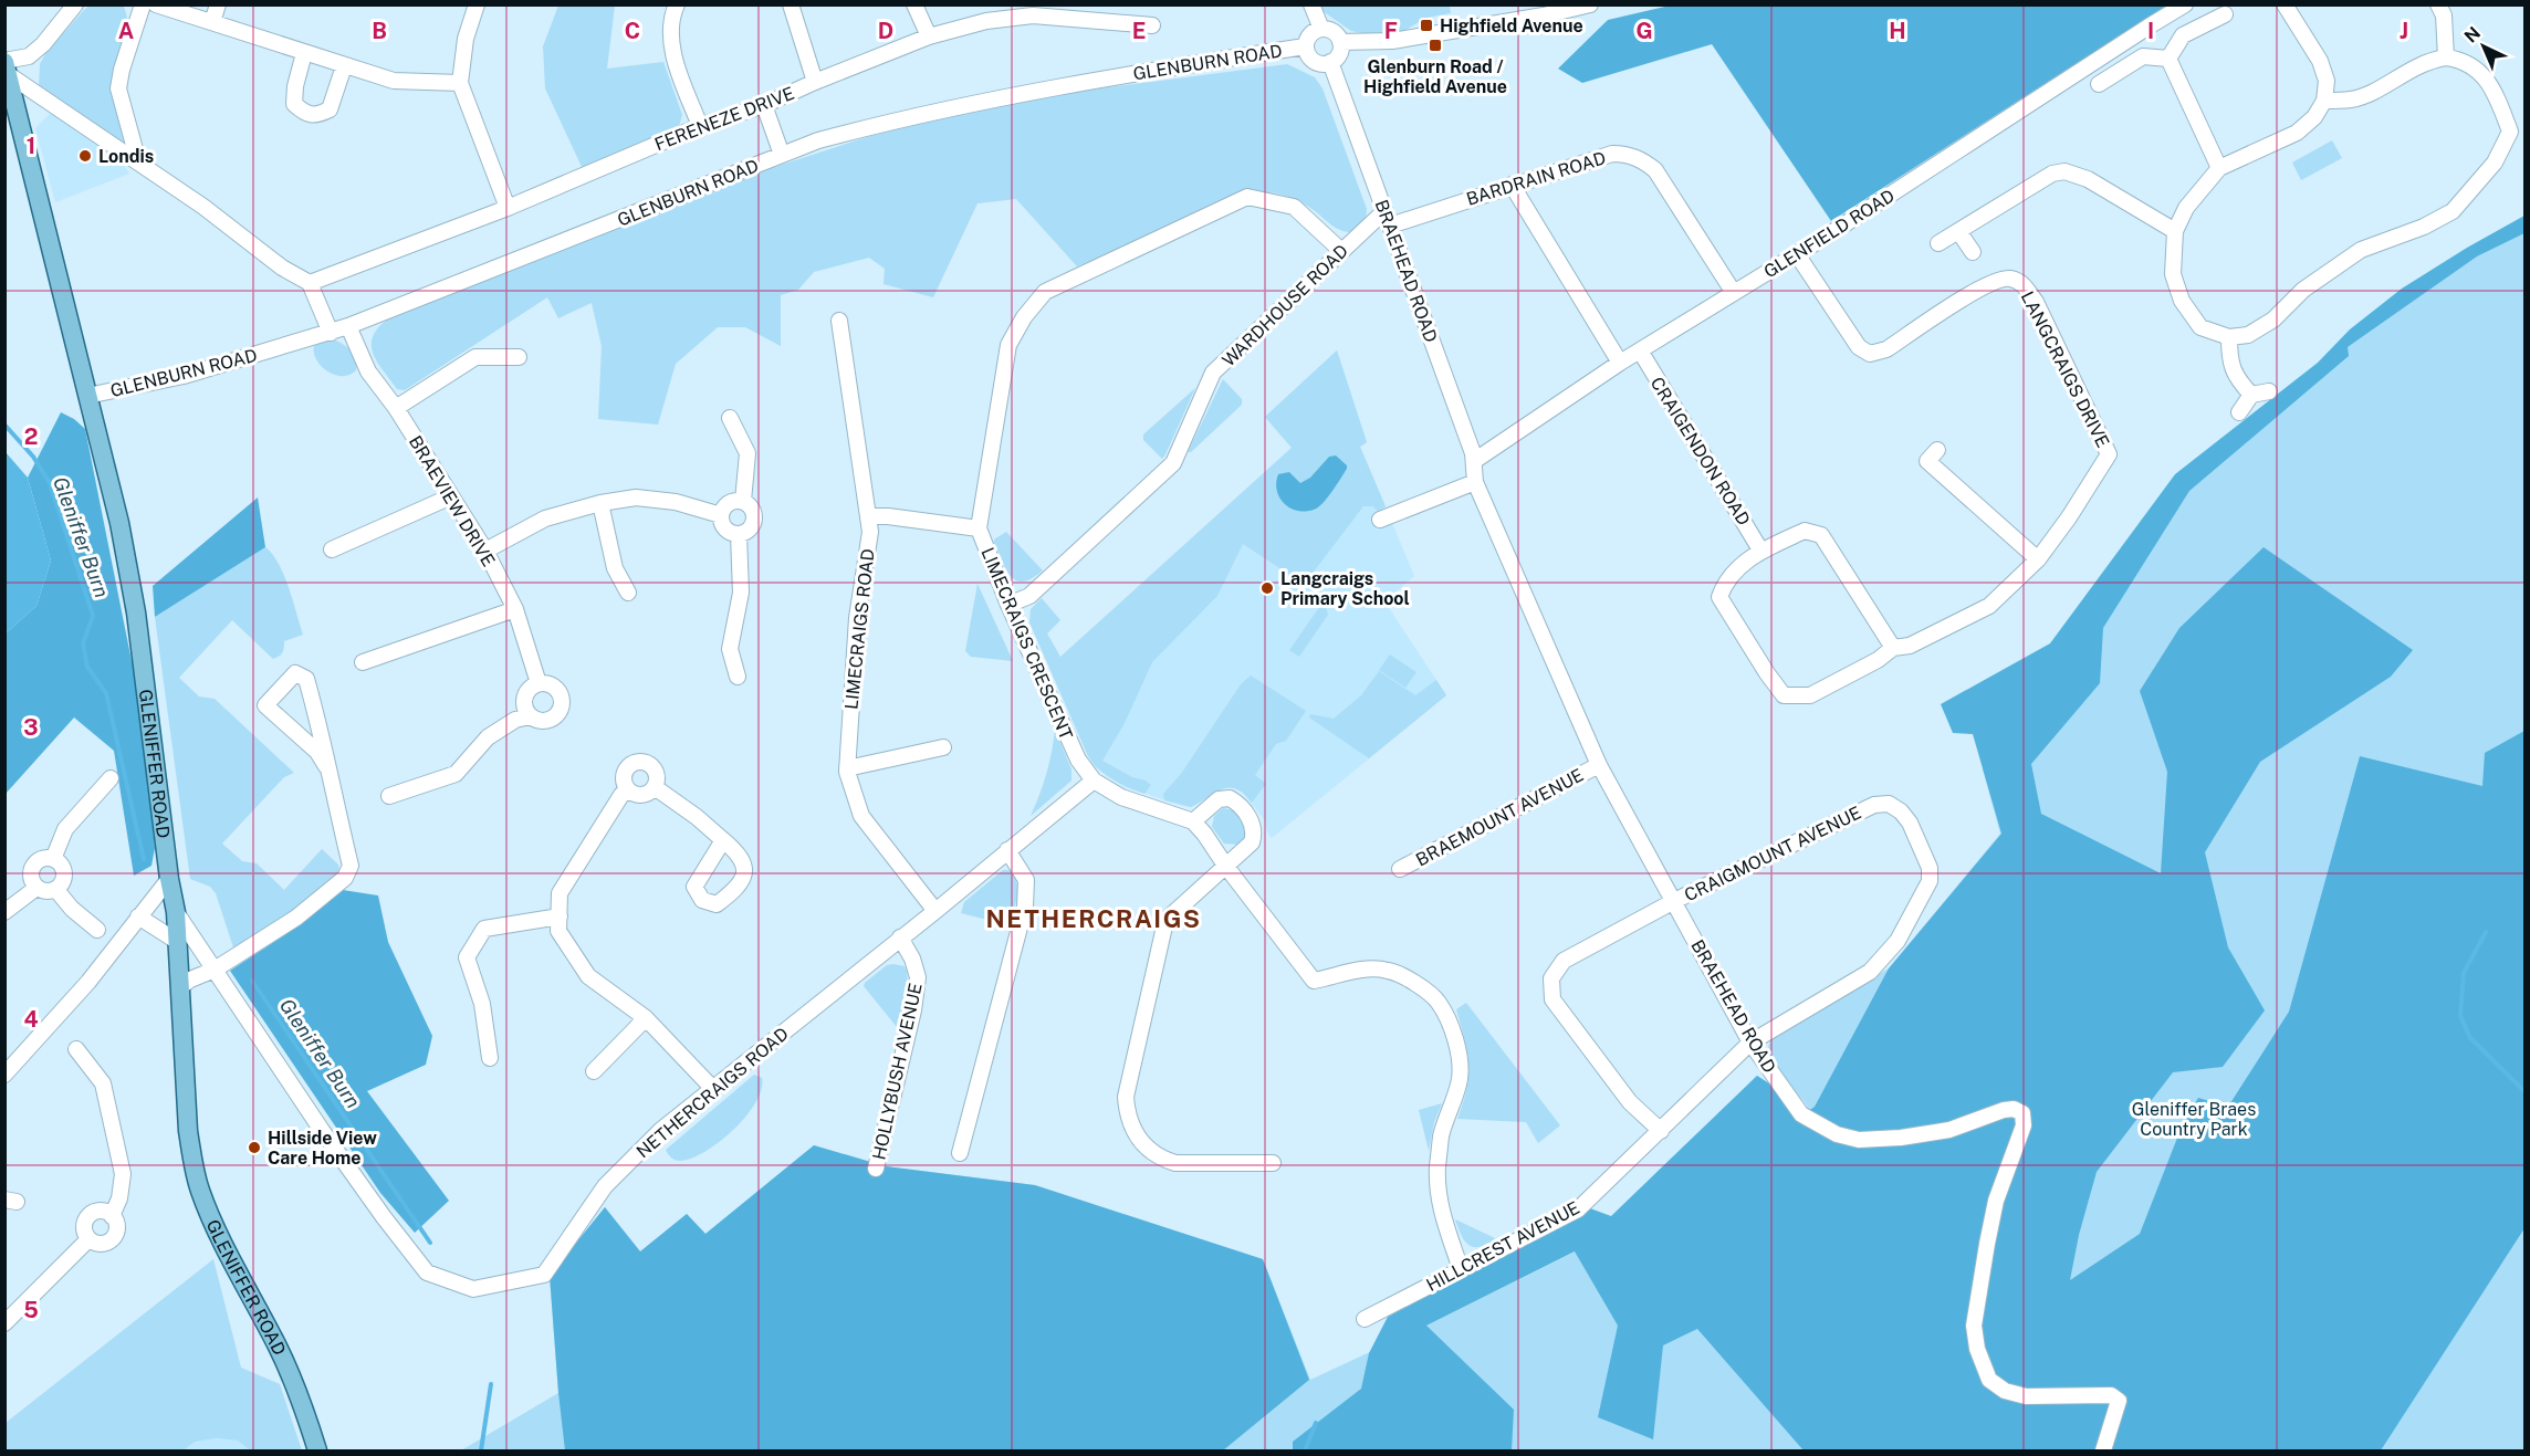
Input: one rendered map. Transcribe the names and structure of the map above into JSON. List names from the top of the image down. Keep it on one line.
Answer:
{"streets":{"main road":["GLENIFFER ROAD"],"street":["GLENBURN ROAD","FERENEZE DRIVE","BARDRAIN ROAD","GLENFIELD ROAD","BRAEHEAD ROAD","WARDHOUSE ROAD","LANGCRAIGS DRIVE","CRAIGENDON ROAD","BRAEVIEW DRIVE","LIMECRAIGS ROAD","LIMECRAIGS CRESCENT","BRAEMOUNT AVENUE","CRAIGMOUNT AVENUE","HOLLYBUSH AVENUE","NETHERCRAIGS ROAD","HILLCREST AVENUE"]},"crossings":[["GLENBURN ROAD","BRAEHEAD ROAD"],["GLENBURN ROAD","BRAEVIEW DRIVE"],["GLENBURN ROAD","GLENIFFER ROAD"],["BARDRAIN ROAD","GLENFIELD ROAD"],["BARDRAIN ROAD","BRAEHEAD ROAD"],["BARDRAIN ROAD","WARDHOUSE ROAD"],["GLENFIELD ROAD","BRAEHEAD ROAD"],["GLENFIELD ROAD","LANGCRAIGS DRIVE"],["GLENFIELD ROAD","CRAIGENDON ROAD"],["BRAEHEAD ROAD","WARDHOUSE ROAD"],["BRAEHEAD ROAD","BRAEMOUNT AVENUE"],["BRAEHEAD ROAD","CRAIGMOUNT AVENUE"],["BRAEHEAD ROAD","HILLCREST AVENUE"],["WARDHOUSE ROAD","LIMECRAIGS CRESCENT"],["LANGCRAIGS DRIVE","CRAIGENDON ROAD"],["LIMECRAIGS ROAD","NETHERCRAIGS ROAD"],["LIMECRAIGS CRESCENT","NETHERCRAIGS ROAD"],["GLENIFFER ROAD","NETHERCRAIGS ROAD"],["CRAIGMOUNT AVENUE","HILLCREST AVENUE"],["HOLLYBUSH AVENUE","NETHERCRAIGS ROAD"]],"districts":["NETHERCRAIGS"],"water":["Gleniffer Burn"],"parks":["Gleniffer Braes Country Park"],"places":{"transit":["Highfield Avenue","Glenburn Road / Highfield Avenue"],"other":["Londis","Langcraigs Primary School","Hillside View Care Home"]},"north":"top left","grid":{"columns":["A","B","C","D","E","F","G","H","I","J"],"rows":["1","2","3","4","5"]}}
